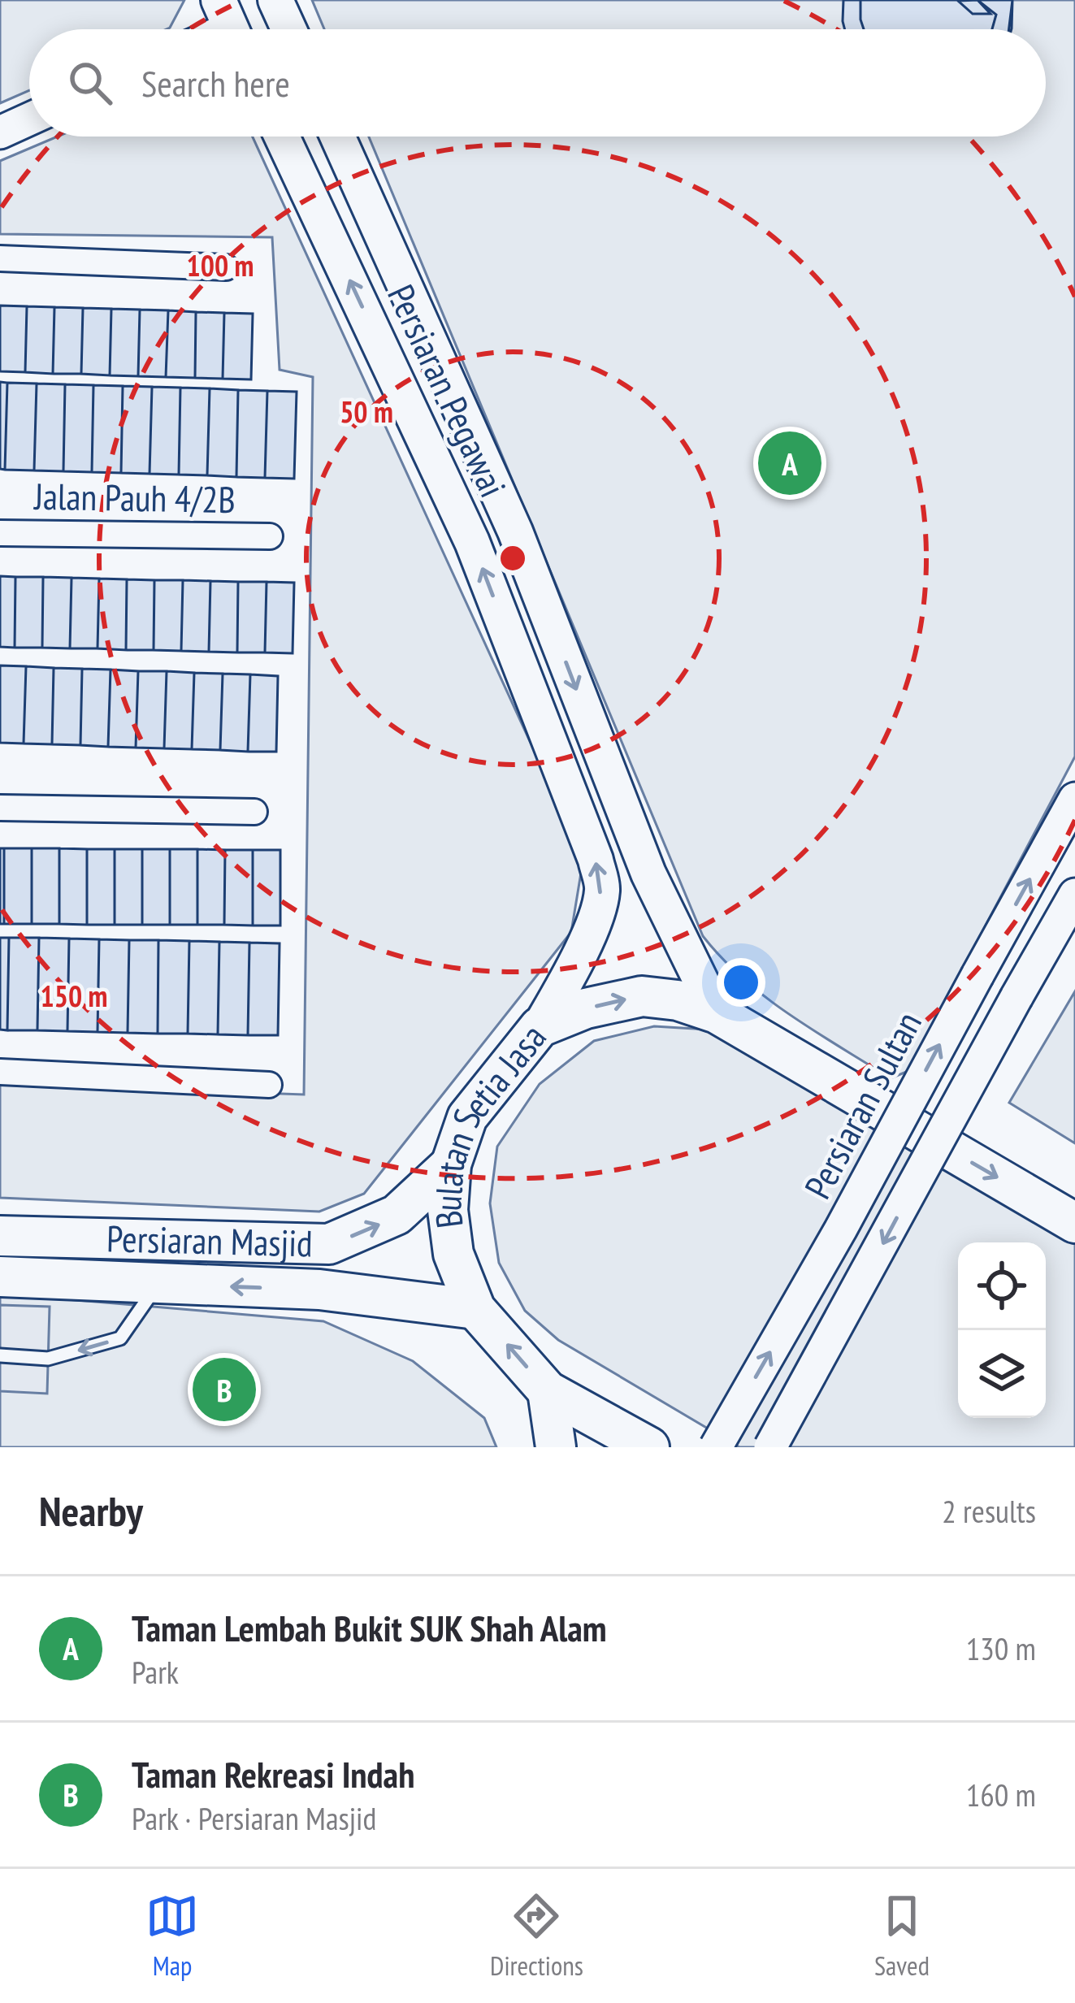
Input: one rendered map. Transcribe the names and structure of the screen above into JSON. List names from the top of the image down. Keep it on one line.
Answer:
{"streets":{"main road":["Persiaran Pegawai","Bulatan Setia Jasa","Persiaran Masjid"],"street":["Jalan Pauh 4/2B","Persiaran Sultan"]},"crossings":[["Persiaran Pegawai","Bulatan Setia Jasa"],["Bulatan Setia Jasa","Persiaran Masjid"]],"page":{"search":"Search here","pins":["A","B"],"heading":["Nearby","2 results"],"list":[{"mark":"A","name":"Taman Lembah Bukit SUK Shah Alam","note":"Park","value":"130 m"},{"mark":"B","name":"Taman Rekreasi Indah","note":"Park · Persiaran Masjid","value":"160 m"}],"nav":["Map","Directions","Saved"]},"rings":["100 m","50 m","150 m"]}
